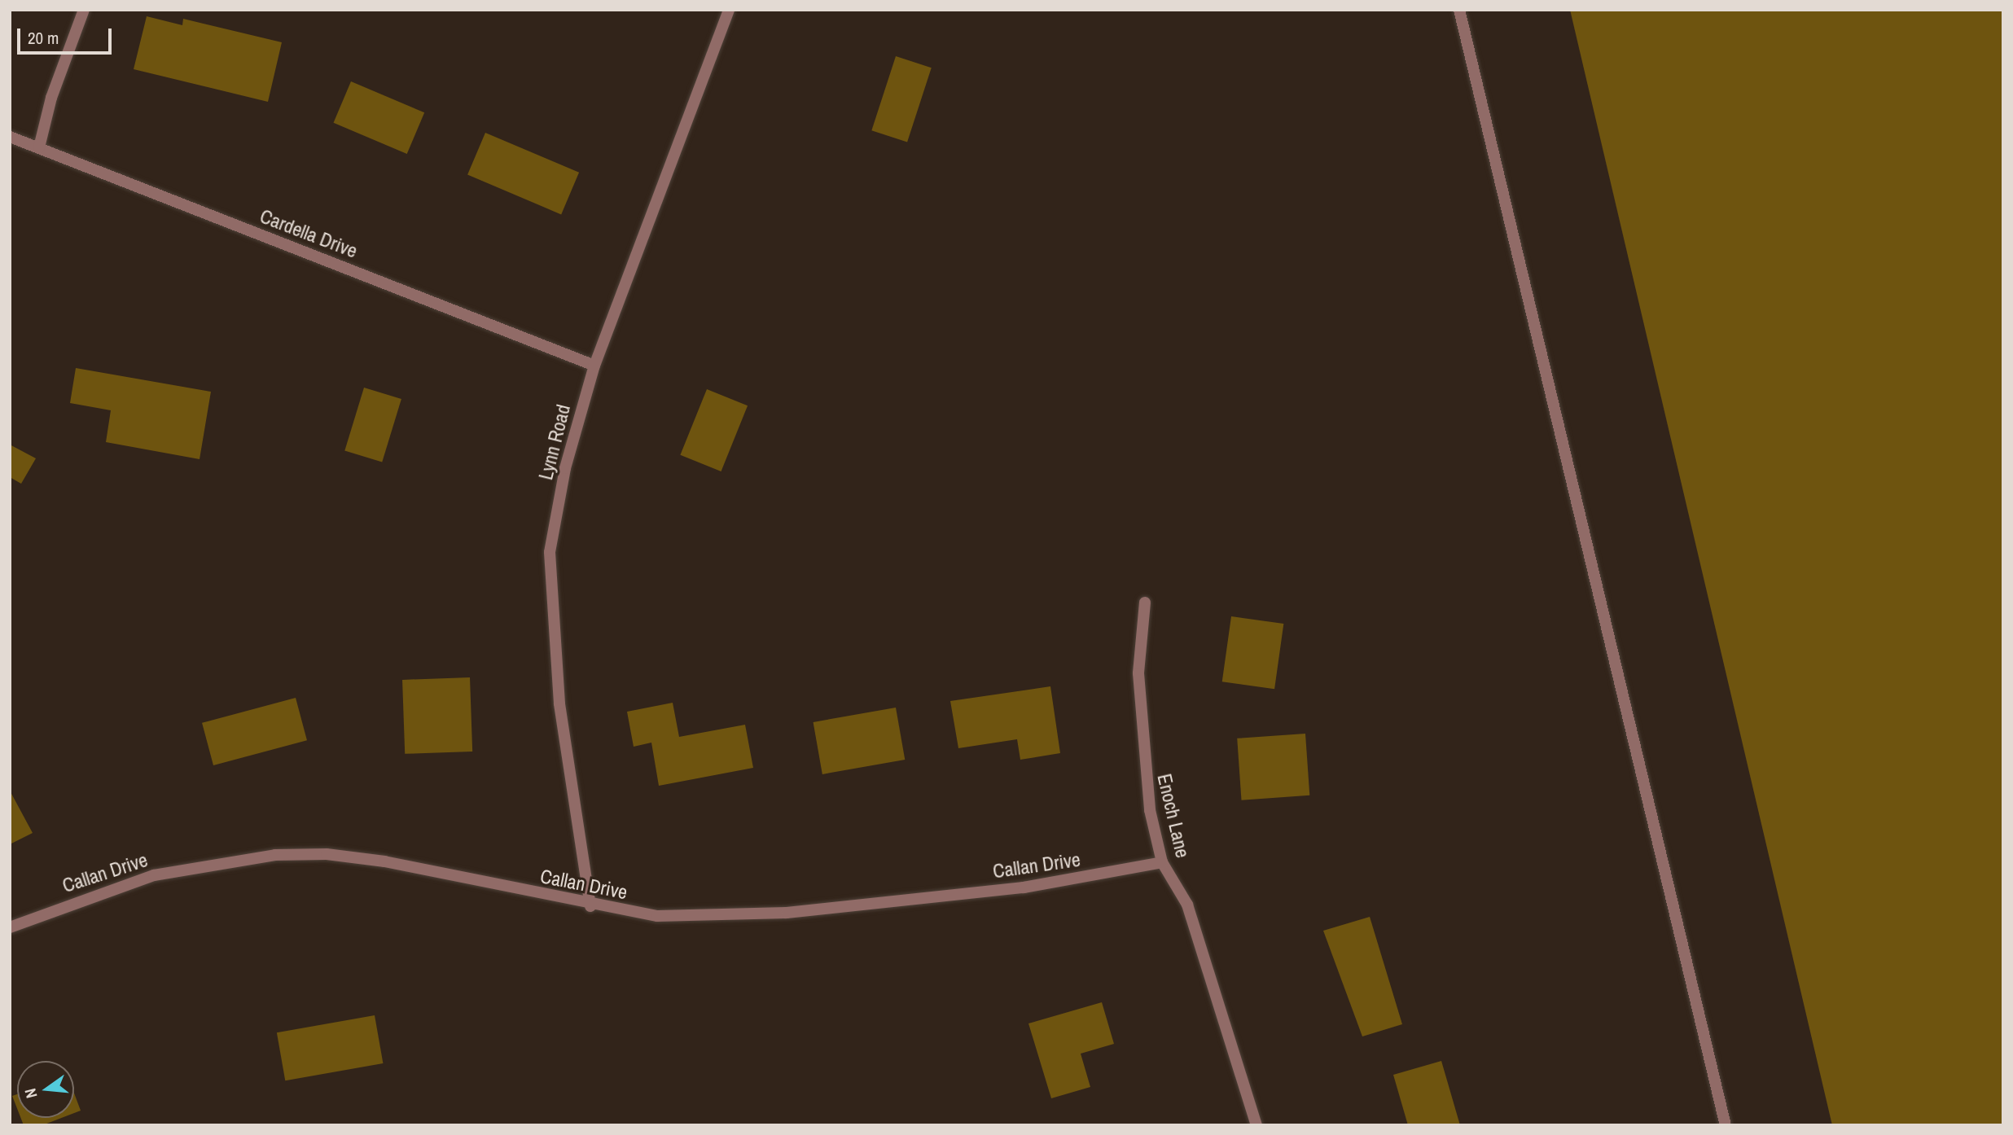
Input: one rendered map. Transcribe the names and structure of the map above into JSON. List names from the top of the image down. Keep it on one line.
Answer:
{"streets":{"street":["Cardella Drive","Lynn Road","Enoch Lane","Callan Drive"]},"crossings":[["Cardella Drive","Lynn Road"],["Lynn Road","Callan Drive"],["Enoch Lane","Callan Drive"]],"scale_bar":"20 m","north":"left"}
